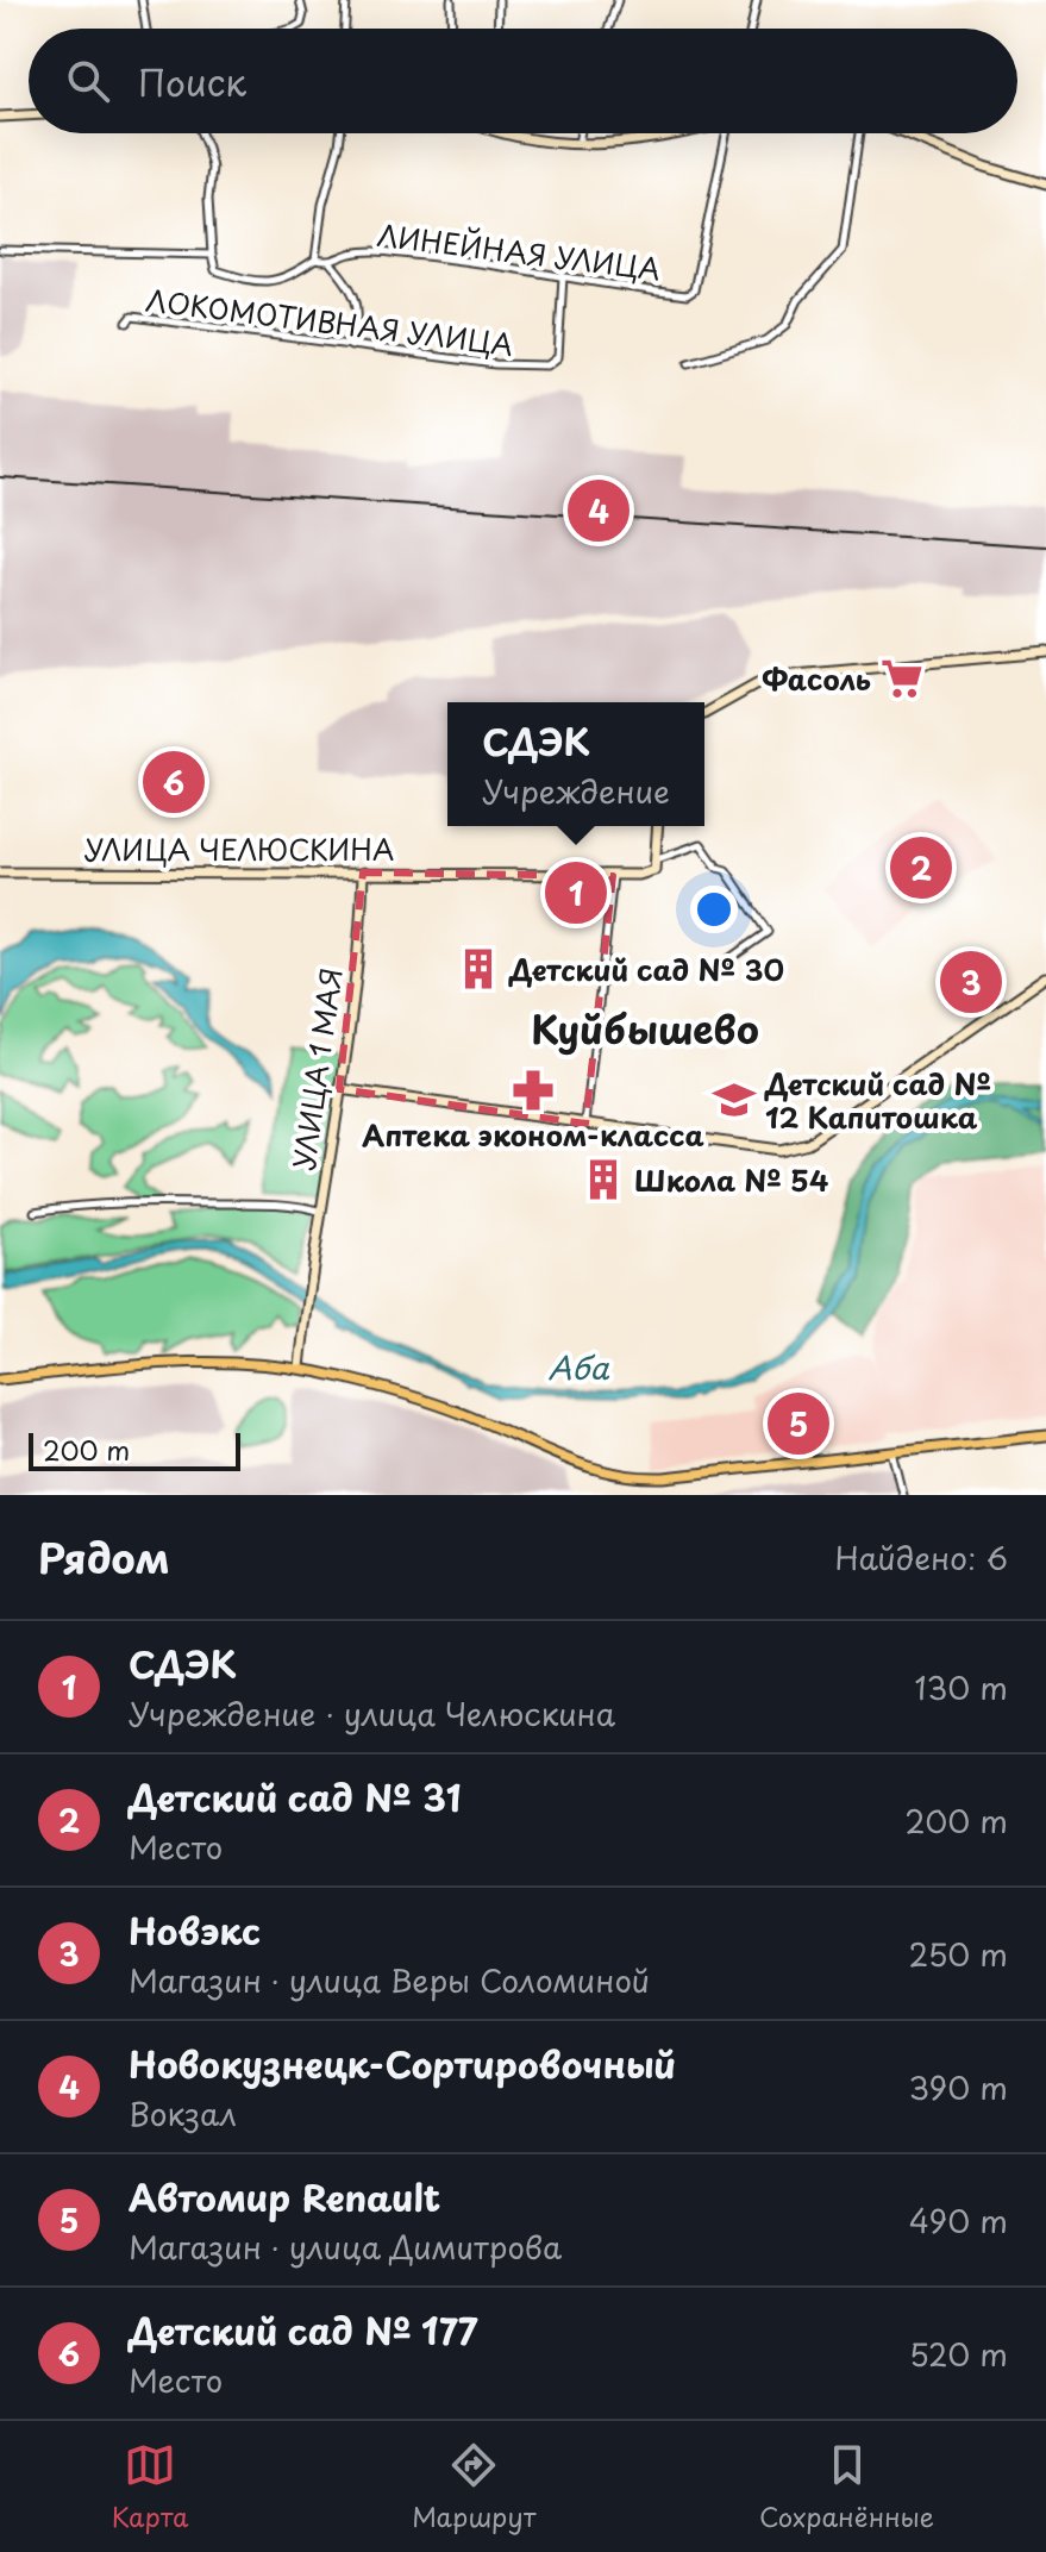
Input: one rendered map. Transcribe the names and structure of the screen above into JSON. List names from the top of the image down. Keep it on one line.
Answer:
{"streets":{"street":["ЛИНЕЙНАЯ УЛИЦА","ЛОКОМОТИВНАЯ УЛИЦА","УЛИЦА ЧЕЛЮСКИНА","УЛИЦА 1 МАЯ"]},"crossings":[["ЛИНЕЙНАЯ УЛИЦА","ЛОКОМОТИВНАЯ УЛИЦА"],["УЛИЦА ЧЕЛЮСКИНА","УЛИЦА 1 МАЯ"]],"districts":["Куйбышево"],"water":["Аба"],"places":{"supermarket":["Фасоль"],"building":["Детский сад № 30","Школа № 54"],"pharmacy":["Аптека эконом-класса"],"school or university":["Детский сад № 12 Капитошка"]},"scale_bar":"200 m","page":{"search":"Поиск","pins":["4","6","2","1","3","5"],"popup":["СДЭК","Учреждение"],"scale":"200 m","heading":["Рядом","Найдено: 6"],"list":[{"mark":"1","name":"СДЭК","note":"Учреждение · улица Челюскина","value":"130 m"},{"mark":"2","name":"Детский сад № 31","note":"Место","value":"200 m"},{"mark":"3","name":"Новэкс","note":"Магазин · улица Веры Соломиной","value":"250 m"},{"mark":"4","name":"Новокузнецк-Сортировочный","note":"Вокзал","value":"390 m"},{"mark":"5","name":"Автомир Renault","note":"Магазин · улица Димитрова","value":"490 m"},{"mark":"6","name":"Детский сад № 177","note":"Место","value":"520 m"}],"nav":["Карта","Маршрут","Сохранённые"]}}
